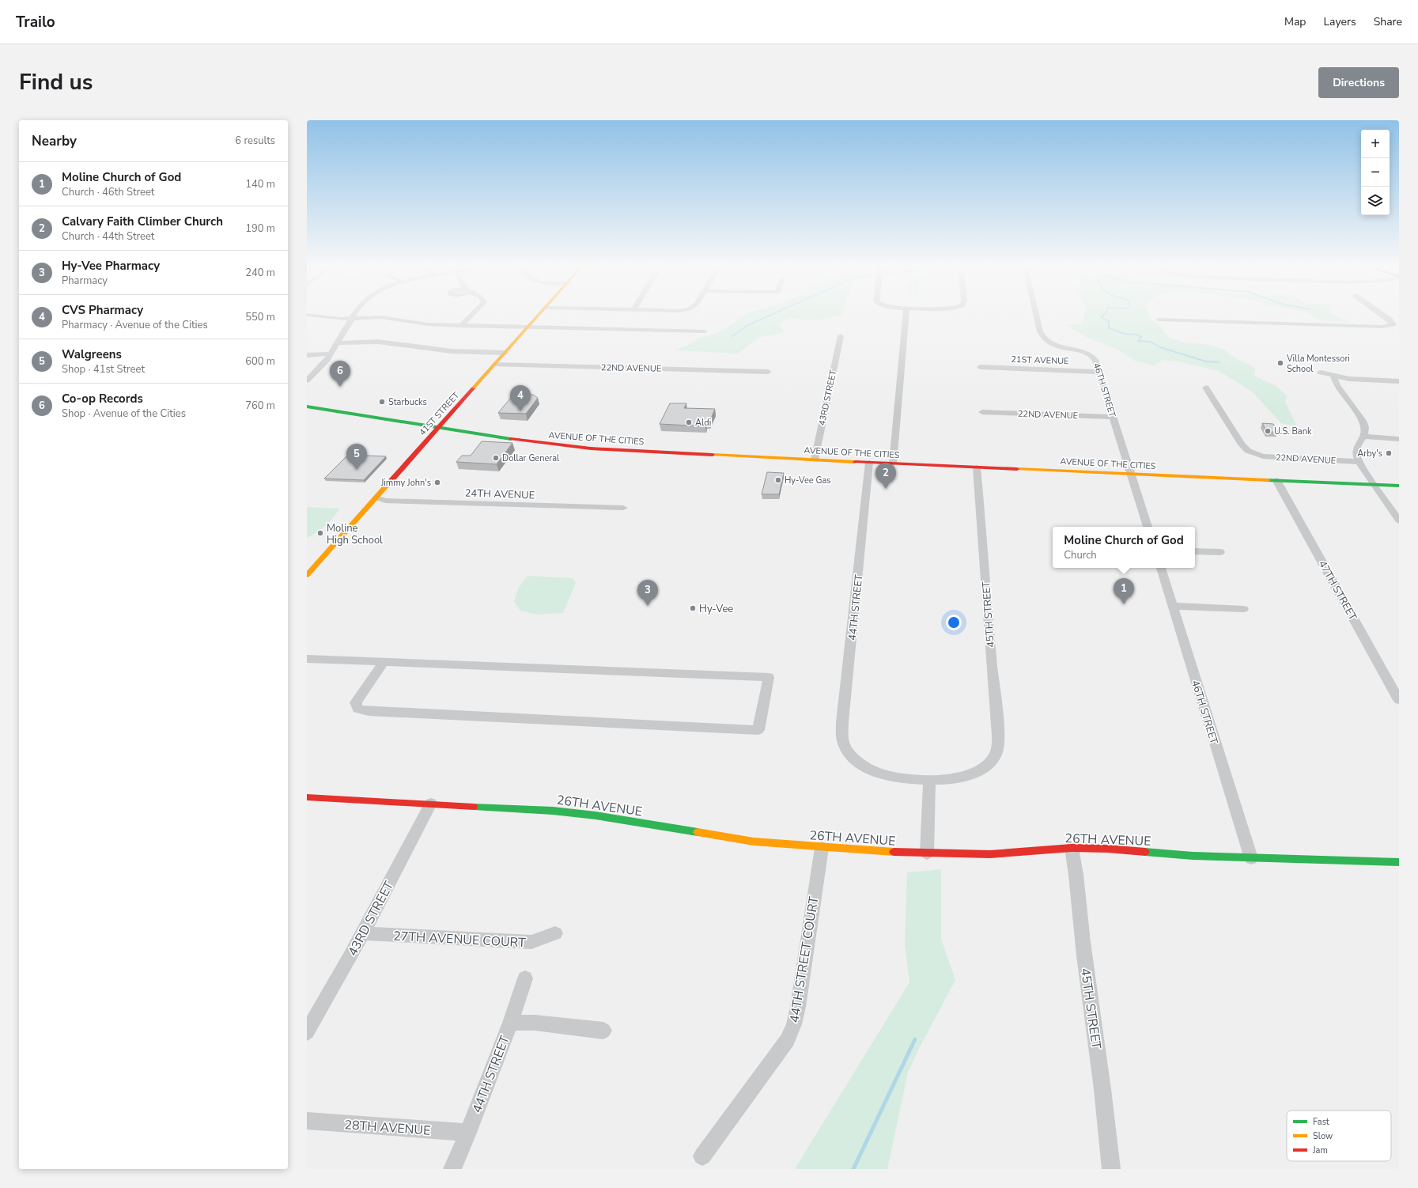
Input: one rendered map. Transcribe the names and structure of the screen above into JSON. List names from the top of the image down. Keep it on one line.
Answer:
{"streets":{"street":["21ST AVENUE","22ND AVENUE","46TH STREET","43RD STREET","41ST STREET","AVENUE OF THE CITIES","24TH AVENUE","47TH STREET","44TH STREET","45TH STREET","26TH AVENUE","27TH AVENUE COURT","44TH STREET COURT","28TH AVENUE"]},"crossings":[["21ST AVENUE","46TH STREET"],["22ND AVENUE","46TH STREET"],["22ND AVENUE","41ST STREET"],["46TH STREET","AVENUE OF THE CITIES"],["46TH STREET","26TH AVENUE"],["43RD STREET","AVENUE OF THE CITIES"],["43RD STREET","26TH AVENUE"],["43RD STREET","27TH AVENUE COURT"],["41ST STREET","AVENUE OF THE CITIES"],["41ST STREET","24TH AVENUE"],["AVENUE OF THE CITIES","47TH STREET"],["AVENUE OF THE CITIES","44TH STREET"],["AVENUE OF THE CITIES","45TH STREET"],["44TH STREET","45TH STREET"],["44TH STREET","28TH AVENUE"],["45TH STREET","26TH AVENUE"],["26TH AVENUE","44TH STREET COURT"]],"places":["Villa Montessori School","Starbucks","Aldi","U.S. Bank","Arby's","Dollar General","Hy-Vee Gas","Jimmy John's","Moline High School","Hy-Vee"],"legend":["Fast","Slow","Jam"],"page":{"header":"Trailo","nav":["Map","Layers","Share"],"title":"Find us","buttons":"Directions","heading":["Nearby","6 results"],"map_buttons":["+","−"],"list":[{"mark":"1","name":"Moline Church of God","note":"Church · 46th Street","value":"140 m"},{"mark":"2","name":"Calvary Faith Climber Church","note":"Church · 44th Street","value":"190 m"},{"mark":"3","name":"Hy-Vee Pharmacy","note":"Pharmacy","value":"240 m"},{"mark":"4","name":"CVS Pharmacy","note":"Pharmacy · Avenue of the Cities","value":"550 m"},{"mark":"5","name":"Walgreens","note":"Shop · 41st Street","value":"600 m"},{"mark":"6","name":"Co-op Records","note":"Shop · Avenue of the Cities","value":"760 m"}],"pins":["6","4","5","2","1","3"],"popup":["Moline Church of God","Church"]}}
